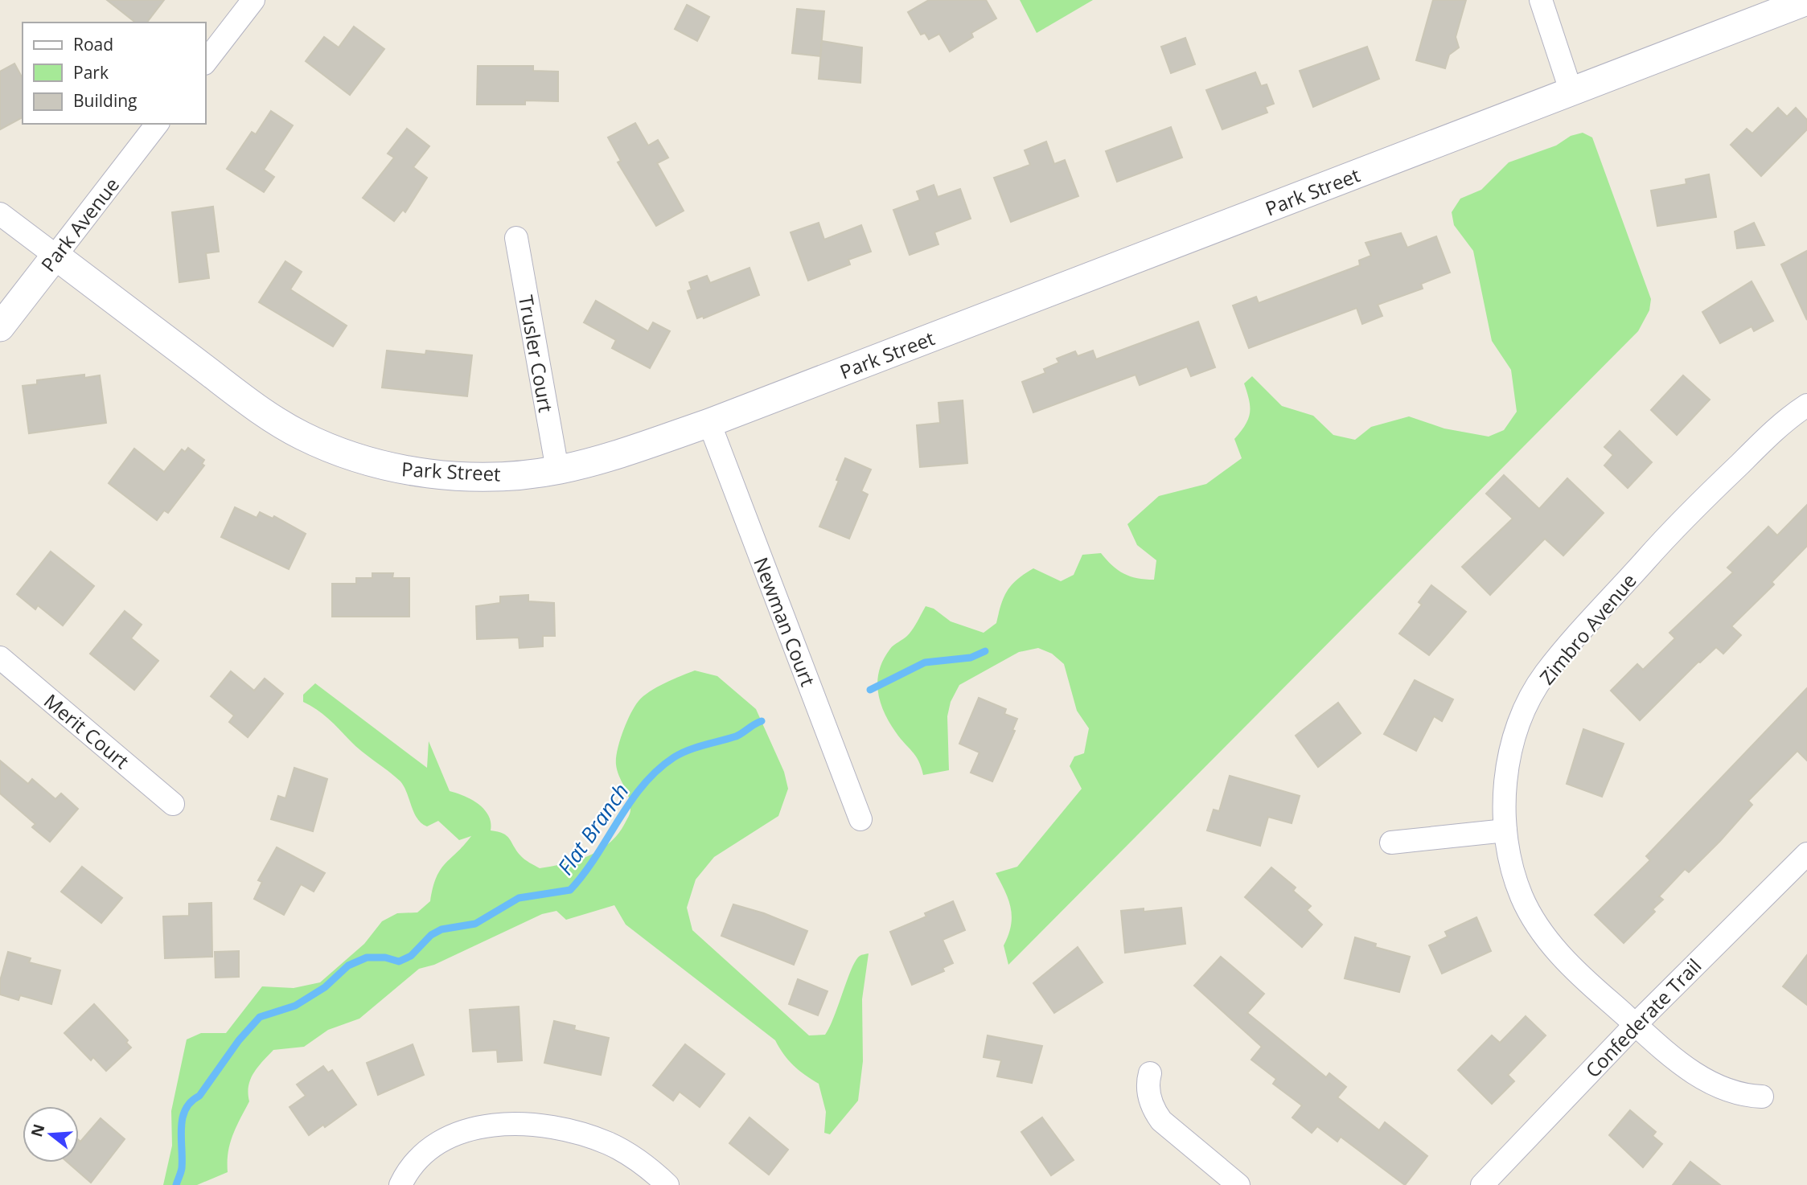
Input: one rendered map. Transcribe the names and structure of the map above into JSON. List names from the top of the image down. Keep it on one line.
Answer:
{"streets":{"street":["Park Street","Park Avenue","Trusler Court","Newman Court","Zimbro Avenue","Merit Court","Confederate Trail"]},"crossings":[["Park Street","Park Avenue"],["Park Street","Trusler Court"],["Park Street","Newman Court"],["Zimbro Avenue","Confederate Trail"]],"water":["Flat Branch"],"legend":["Road","Park","Building"],"north":"left"}
